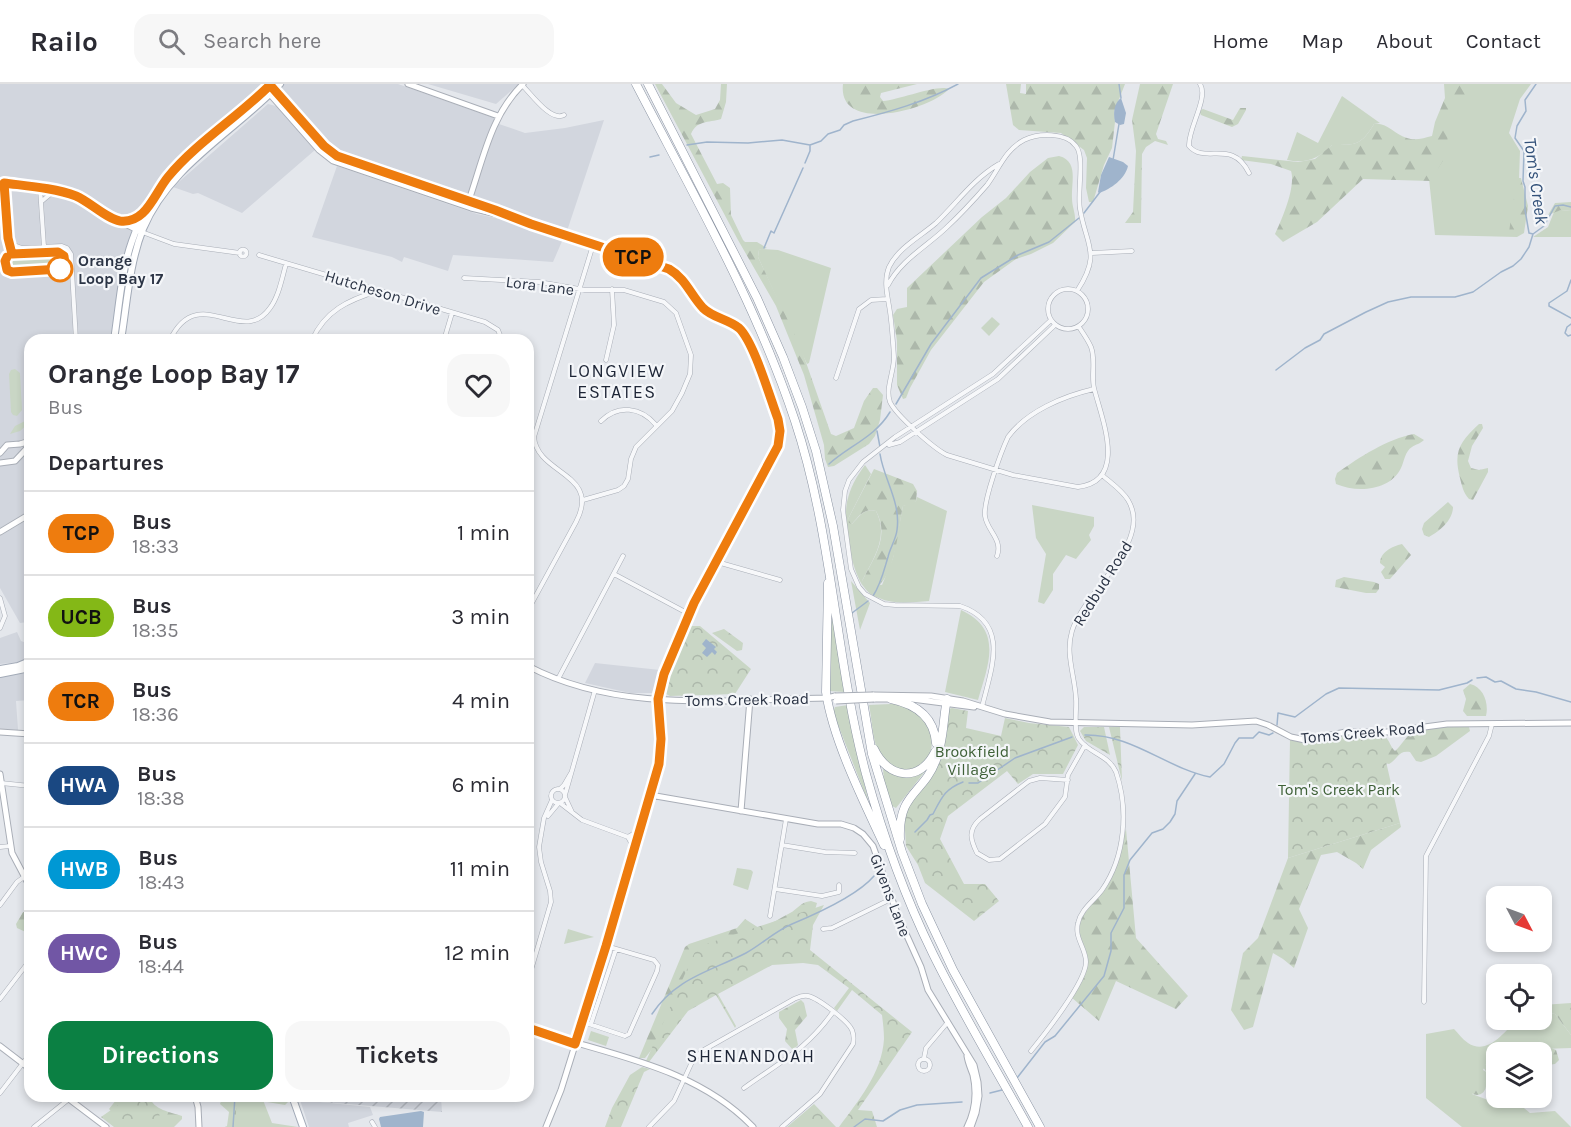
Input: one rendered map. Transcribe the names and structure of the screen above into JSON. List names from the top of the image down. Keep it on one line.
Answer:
{"streets":{"street":["Lora Lane","Hutcheson Drive","Redbud Road","Toms Creek Road","Givens Lane"]},"crossings":[["Redbud Road","Toms Creek Road"]],"districts":["LONGVIEW ESTATES","SHENANDOAH"],"water":["Tom's Creek"],"parks":["Brookfield Village","Tom's Creek Park"],"places":["Orange Loop Bay 17"],"lines":["bus line TCP"],"north":"bottom right","page":{"header":"Railo","search":"Search here","nav":["Home","Map","About","Contact"],"on_map":"TCP","heading":[["Orange Loop Bay 17","Bus"],"Departures"],"list":[{"mark":"TCP","name":"Bus","note":"18:33","value":"1 min"},{"mark":"UCB","name":"Bus","note":"18:35","value":"3 min"},{"mark":"TCR","name":"Bus","note":"18:36","value":"4 min"},{"mark":"HWA","name":"Bus","note":"18:38","value":"6 min"},{"mark":"HWB","name":"Bus","note":"18:43","value":"11 min"},{"mark":"HWC","name":"Bus","note":"18:44","value":"12 min"}],"buttons":["Directions","Tickets"]}}
